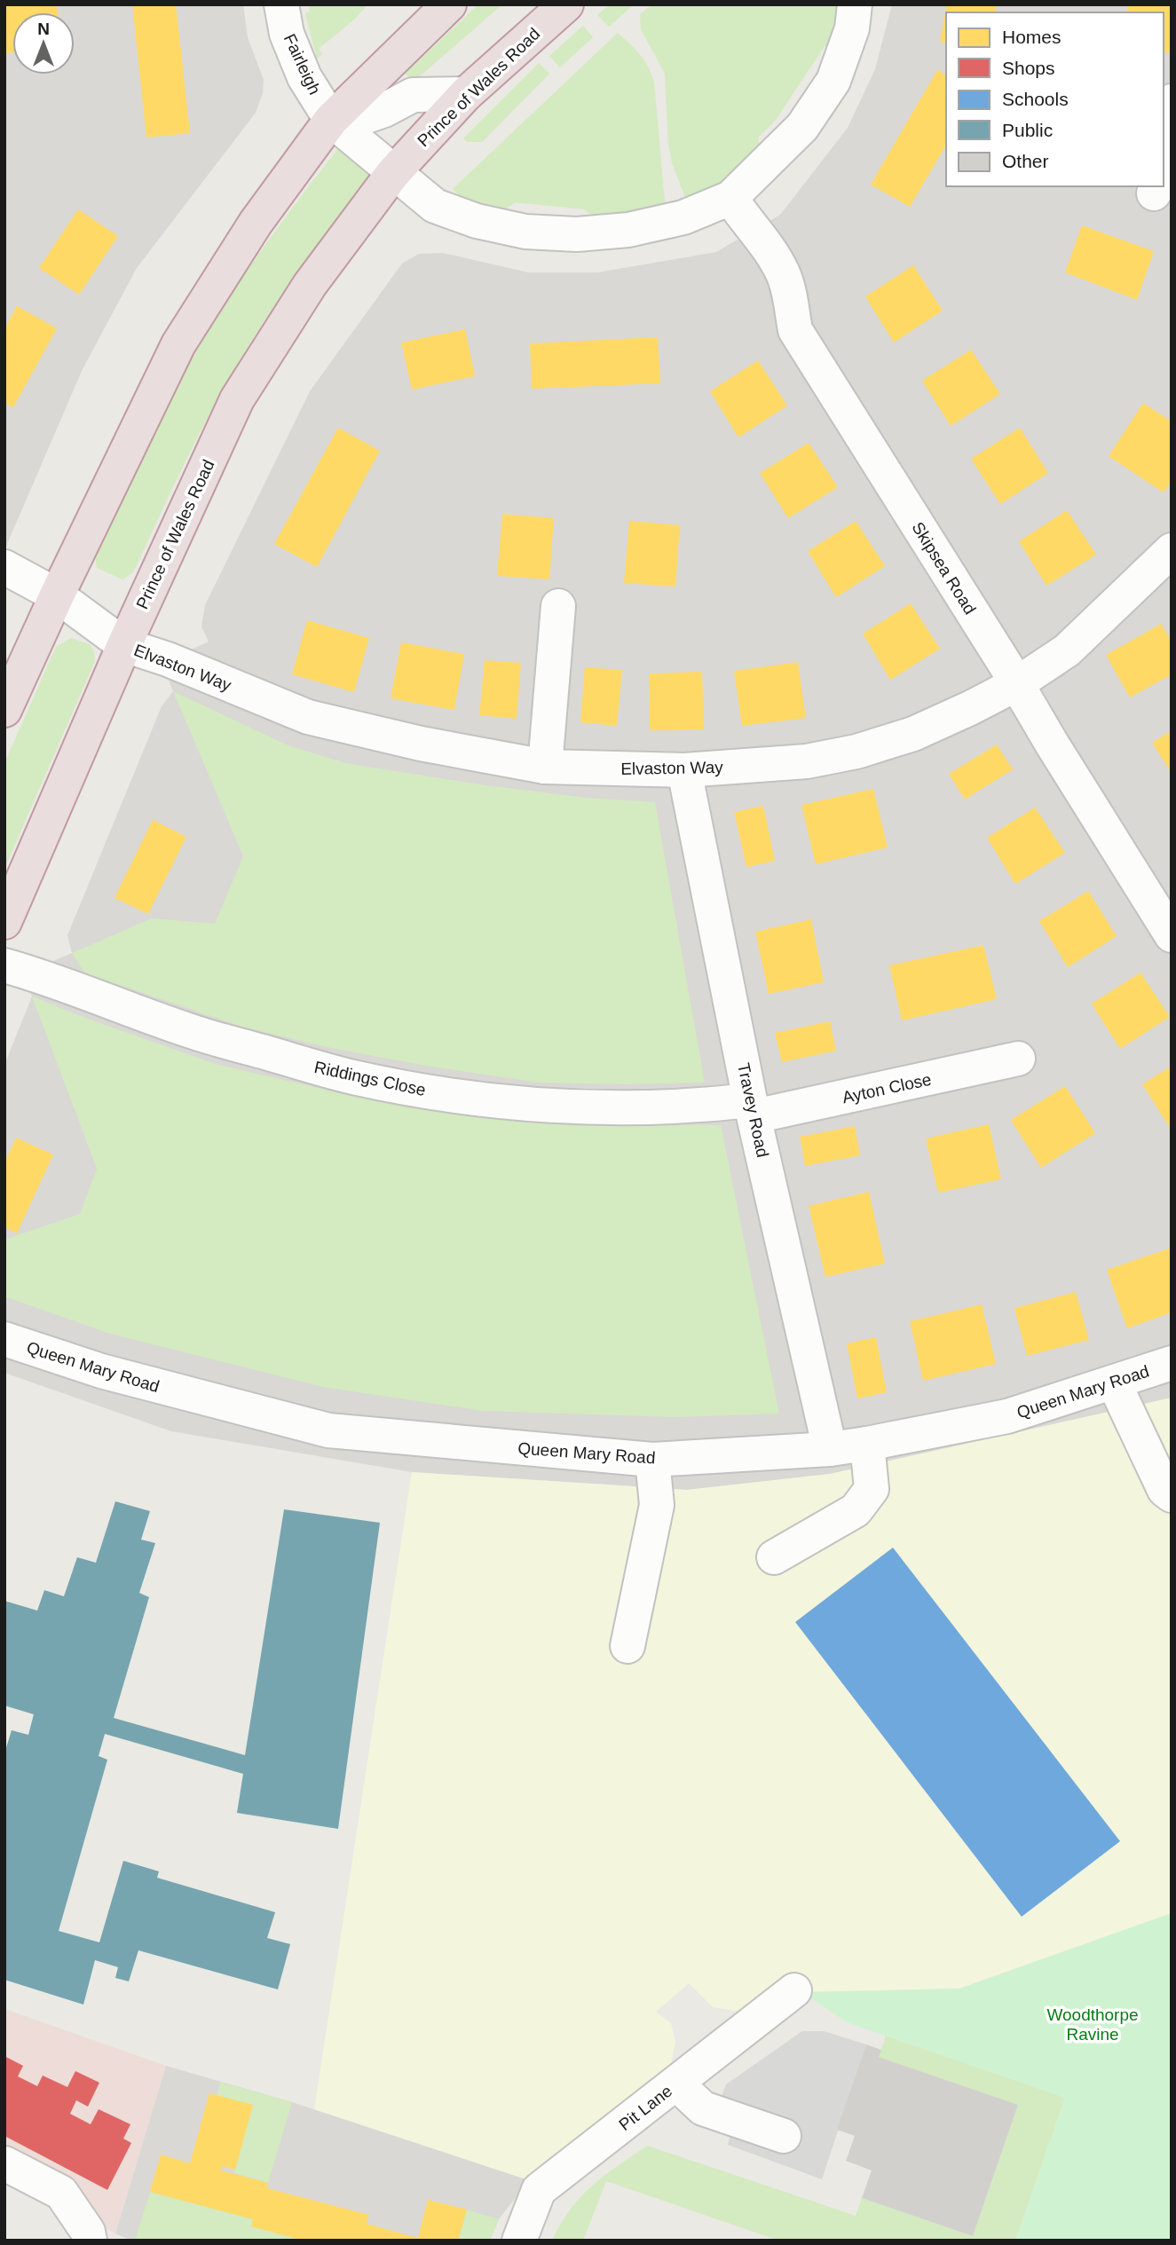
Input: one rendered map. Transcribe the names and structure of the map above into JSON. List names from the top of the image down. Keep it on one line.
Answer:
{"streets":{"highway":["Prince of Wales Road"],"street":["Fairleigh","Skipsea Road","Elvaston Way","Riddings Close","Ayton Close","Travey Road","Queen Mary Road","Pit Lane"]},"crossings":[["Fairleigh","Prince of Wales Road"],["Prince of Wales Road","Elvaston Way"],["Skipsea Road","Elvaston Way"],["Elvaston Way","Travey Road"],["Riddings Close","Ayton Close"],["Riddings Close","Travey Road"],["Ayton Close","Travey Road"],["Travey Road","Queen Mary Road"]],"parks":["Woodthorpe Ravine"],"legend":["Homes","Shops","Schools","Public","Other"],"north":"top"}
